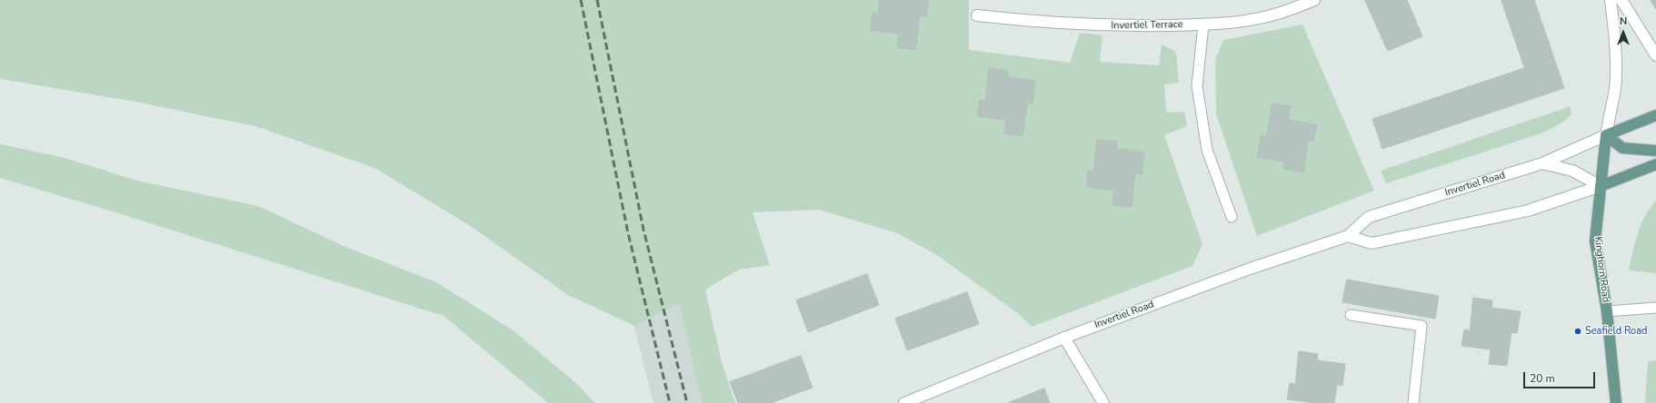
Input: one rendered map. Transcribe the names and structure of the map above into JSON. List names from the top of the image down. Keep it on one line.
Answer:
{"streets":{"main road":["Invertiel Terrace","Invertiel Road","Kinghorn Road"]},"crossings":[["Invertiel Road","Kinghorn Road"]],"places":["Seafield Road"],"scale_bar":"20 m","north":"top"}
